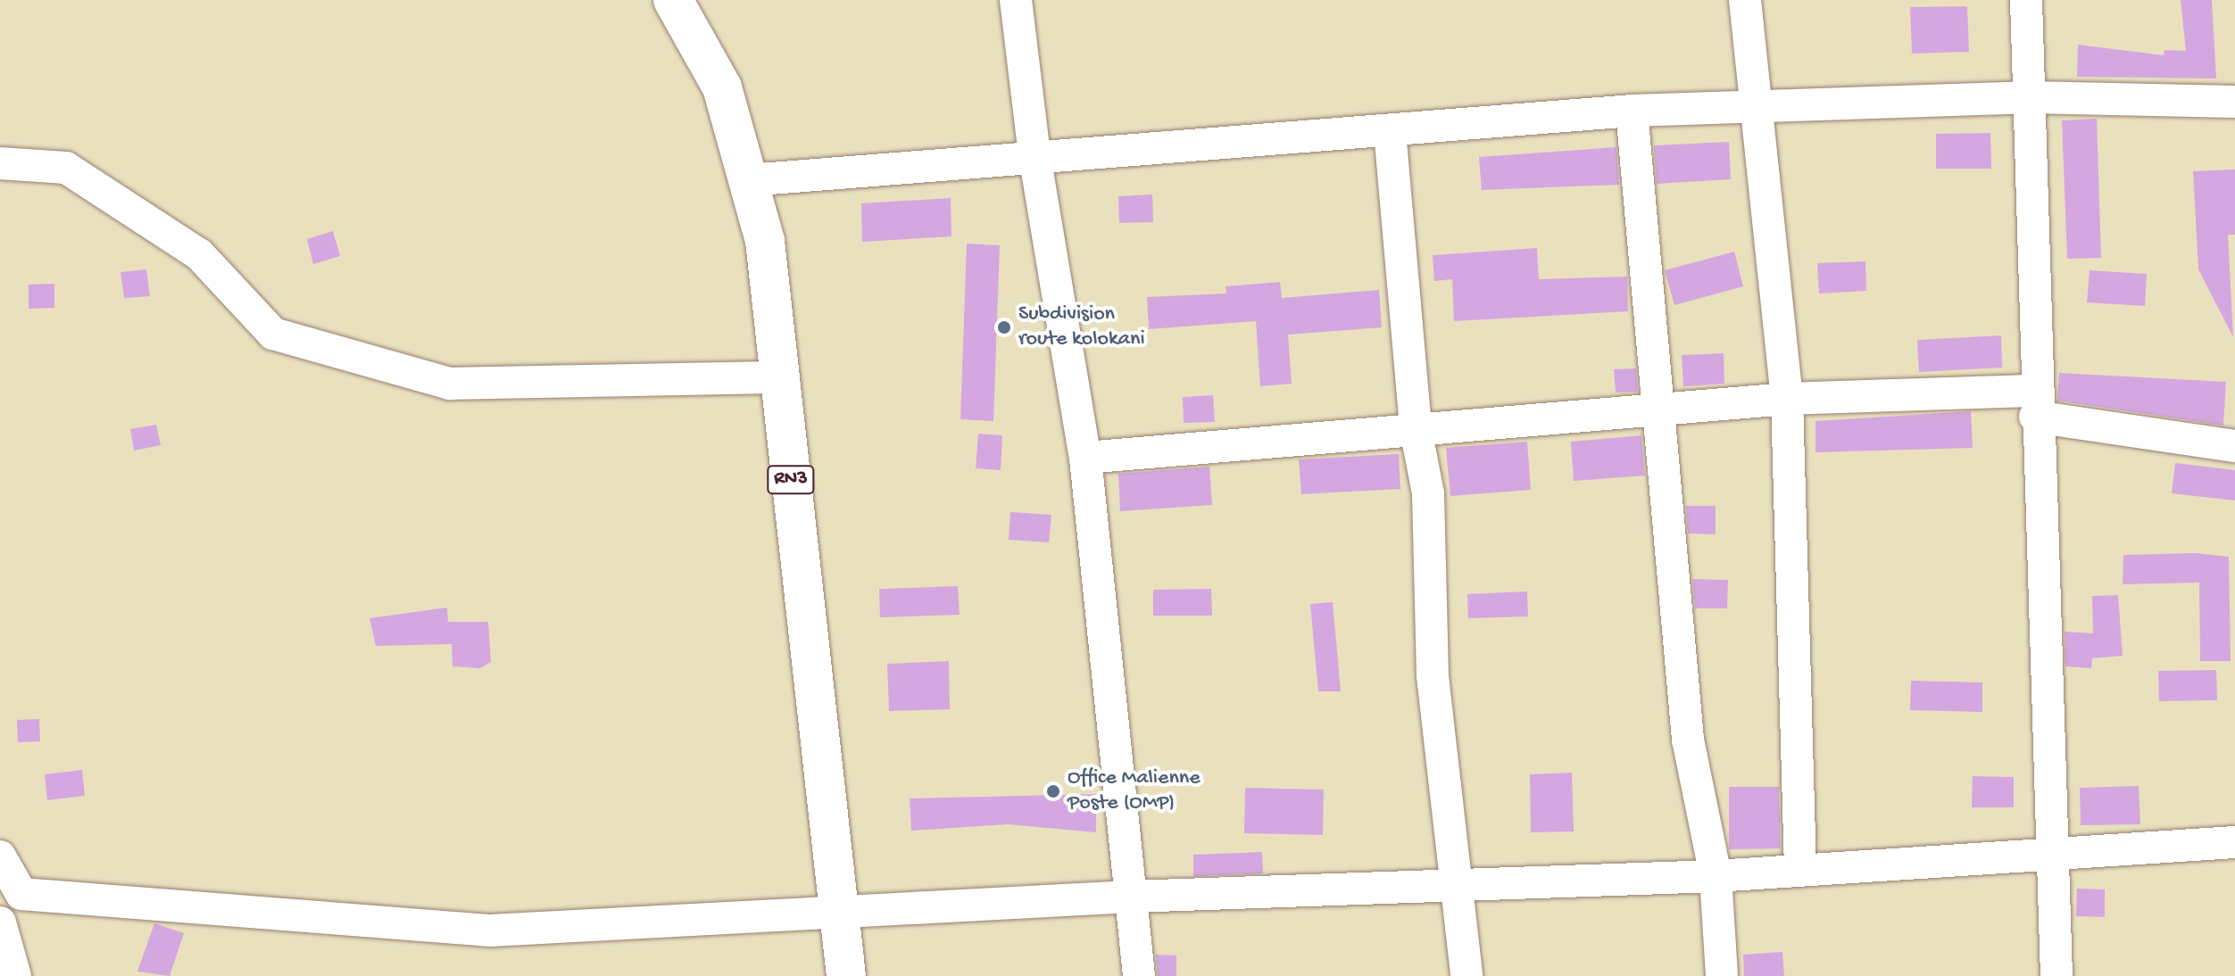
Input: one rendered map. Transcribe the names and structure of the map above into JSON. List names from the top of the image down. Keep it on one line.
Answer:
{"streets":{"highway":["RN3"]},"places":["Subdivision route kolokani","Office Malienne Poste (OMP)"]}
